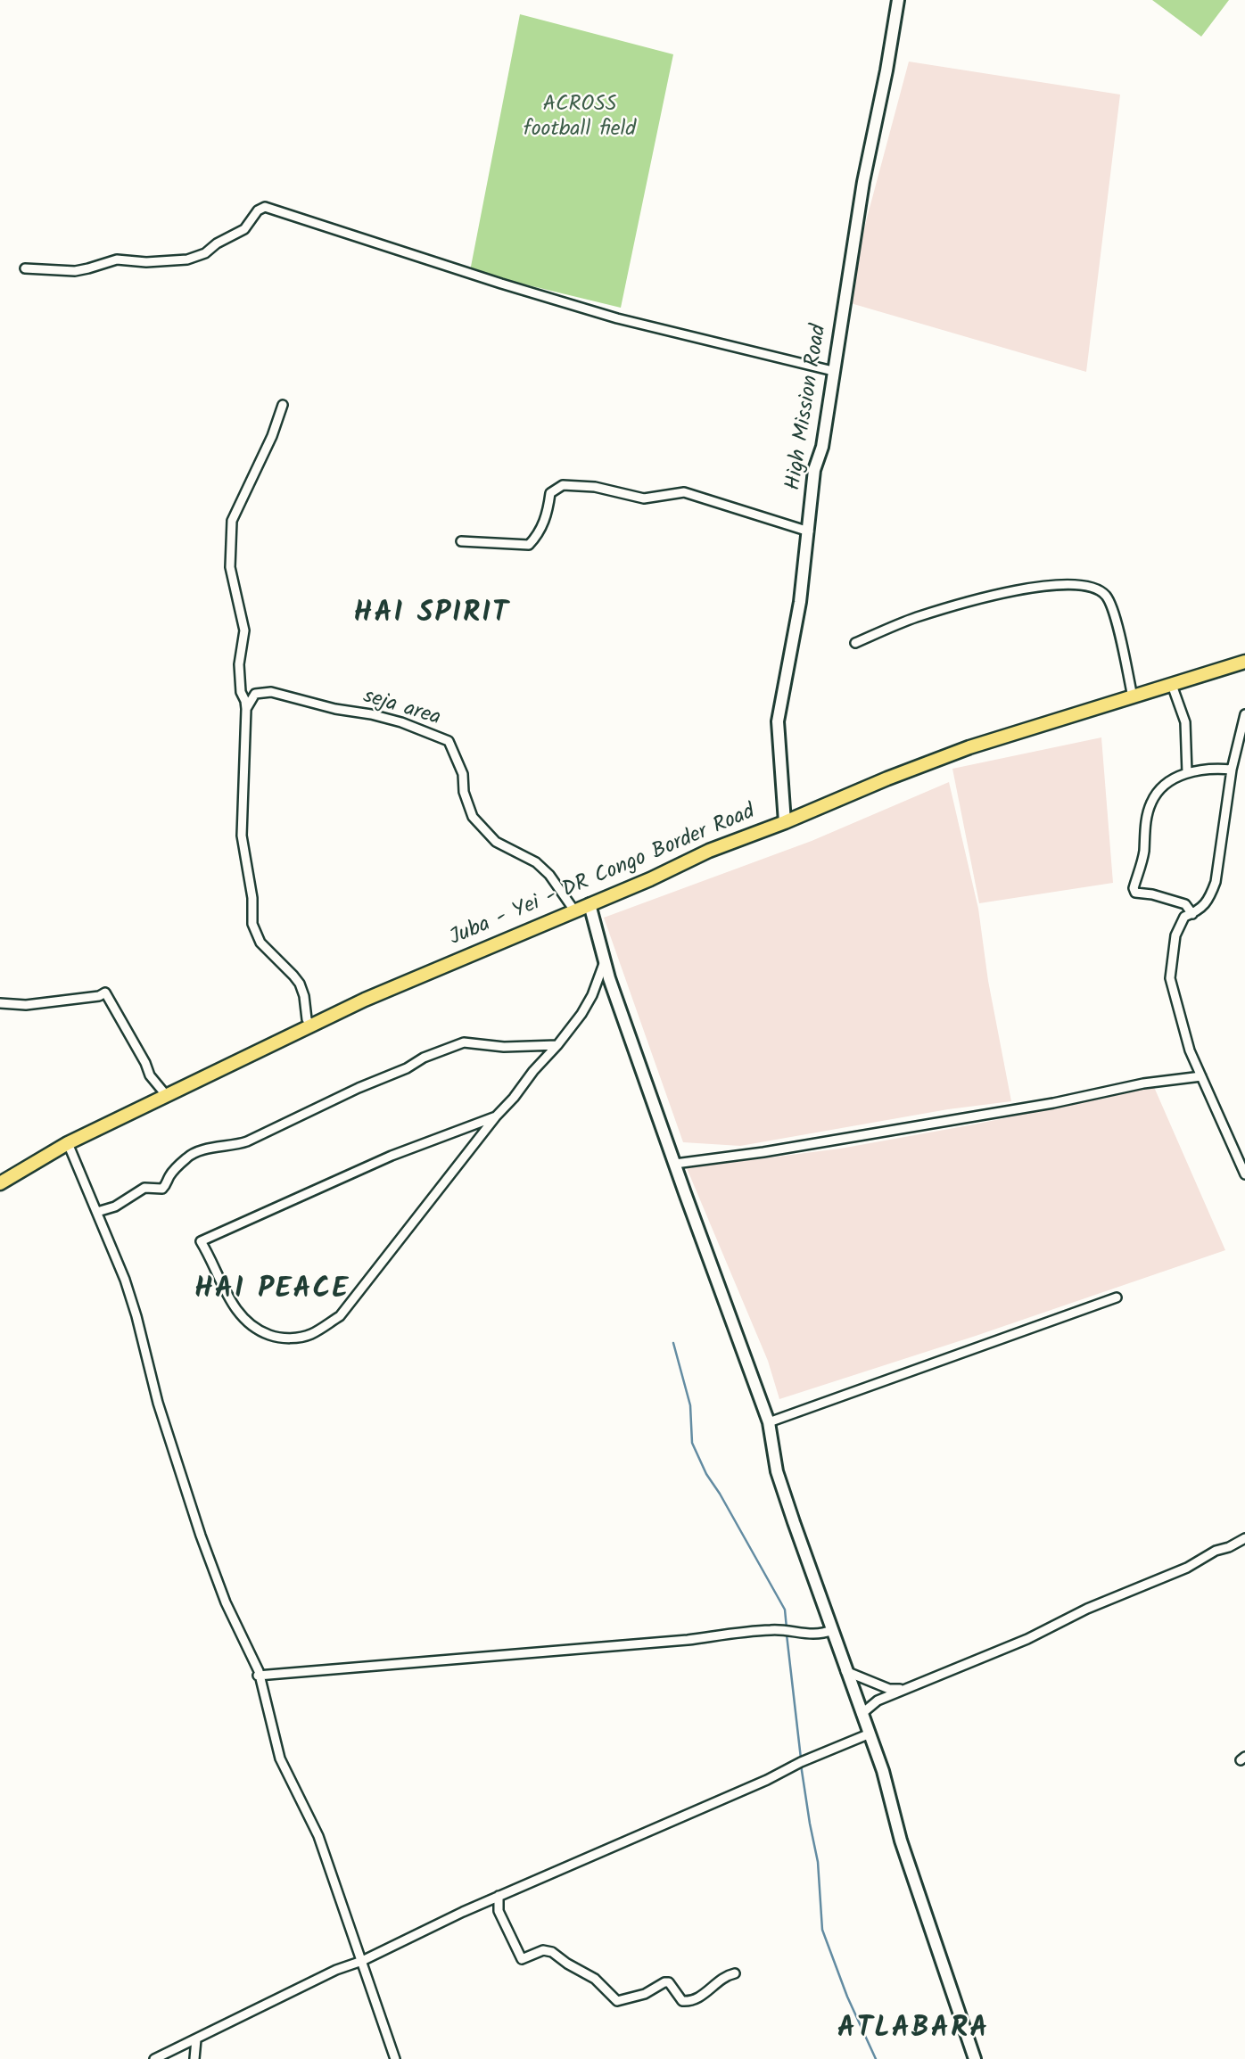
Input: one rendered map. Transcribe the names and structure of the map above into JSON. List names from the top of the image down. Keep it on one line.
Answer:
{"streets":{"main road":["Juba - Yei - DR Congo Border Road"],"street":["High Mission Road","seja area"]},"crossings":[["High Mission Road","Juba - Yei - DR Congo Border Road"],["seja area","Juba - Yei - DR Congo Border Road"]],"districts":["HAI SPIRIT","HAI PEACE","ATLABARA"],"parks":["ACROSS football field"]}
